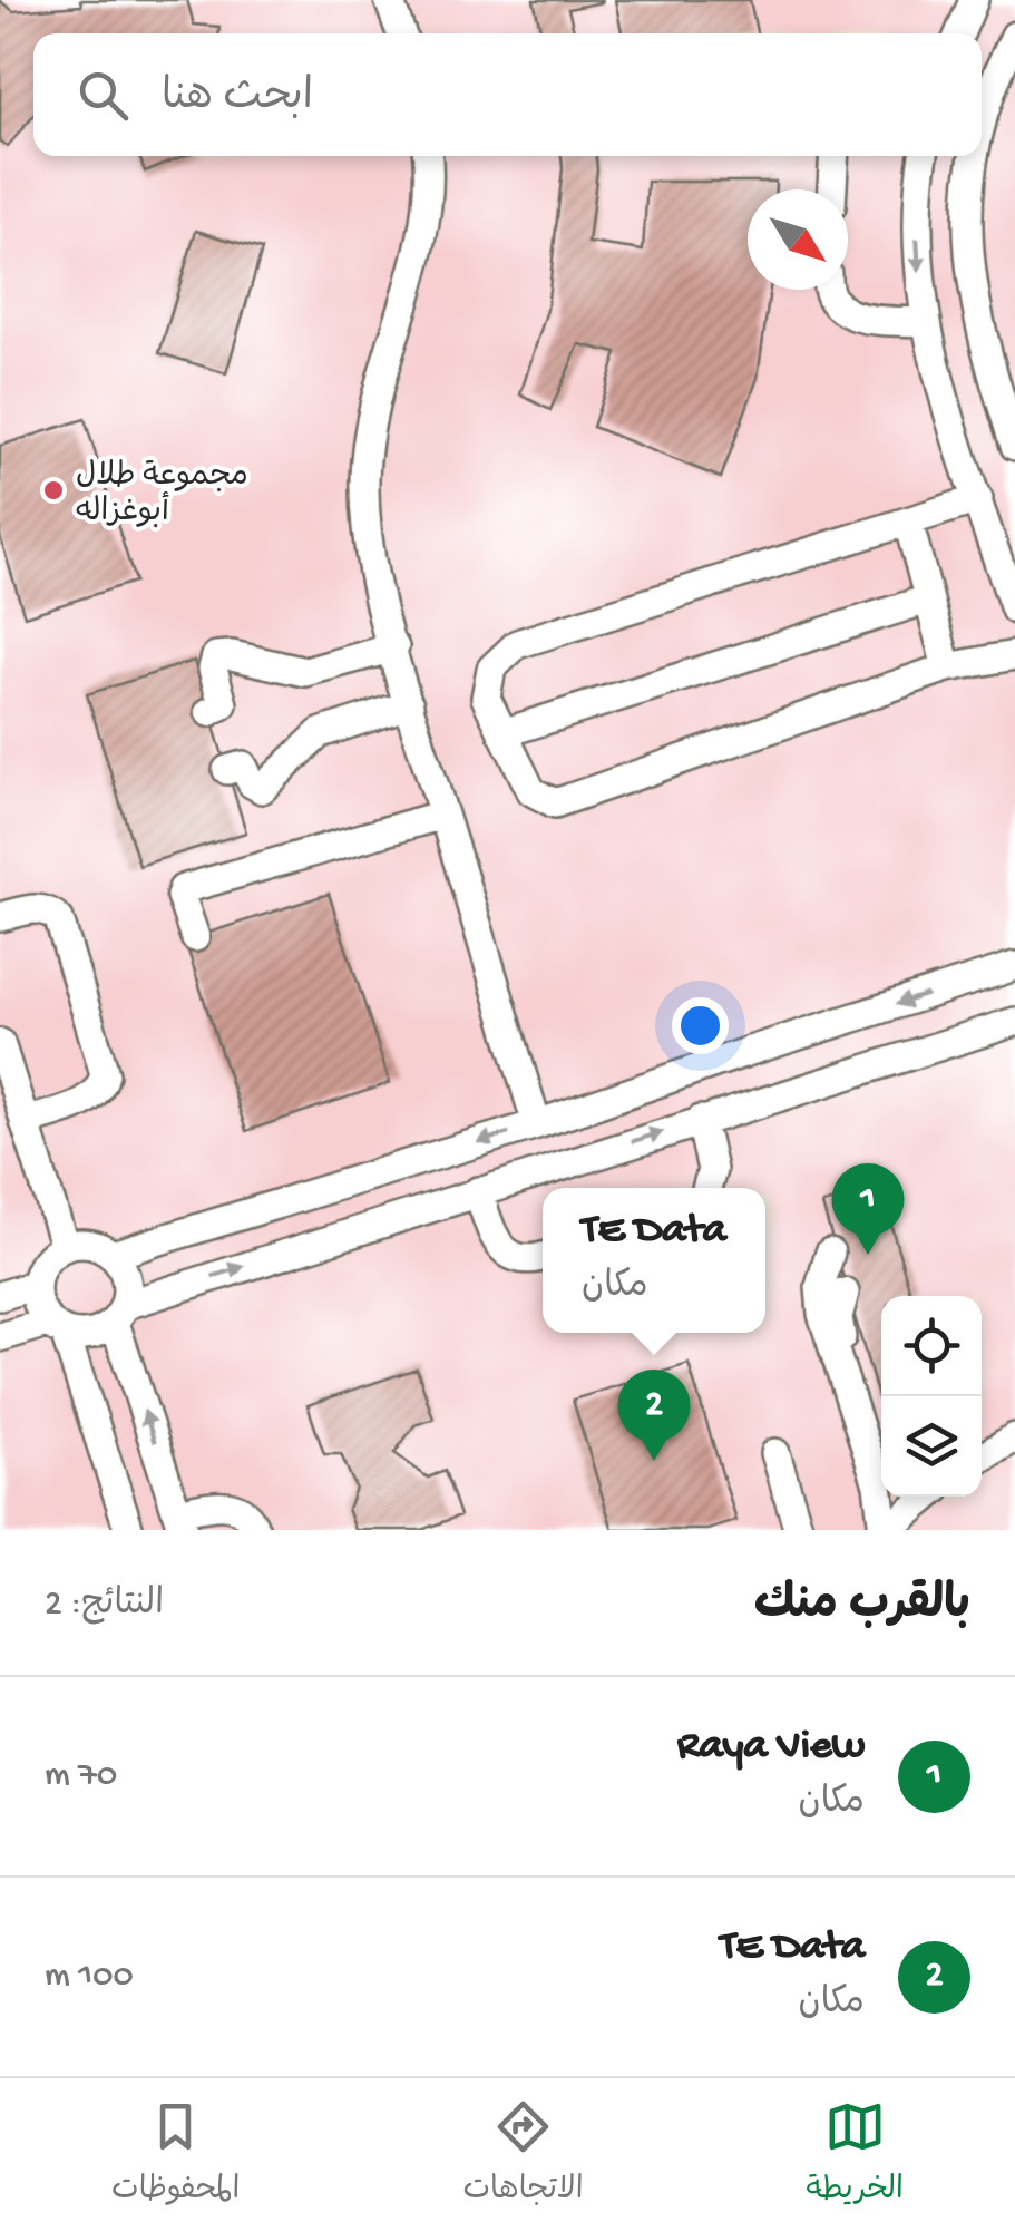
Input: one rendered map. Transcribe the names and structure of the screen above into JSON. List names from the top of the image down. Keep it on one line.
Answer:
{"places":["مجموعة طلال أبوغزاله"],"north":"bottom right","page":{"search":"ابحث هنا","pins":["1","2"],"popup":["TE Data","مكان"],"heading":["بالقرب منك","النتائج: 2"],"list":[{"mark":"1","name":"Raya View","note":"مكان","value":"70 m"},{"mark":"2","name":"TE Data","note":"مكان","value":"100 m"}],"nav":["الخريطة","الاتجاهات","المحفوظات"]}}
